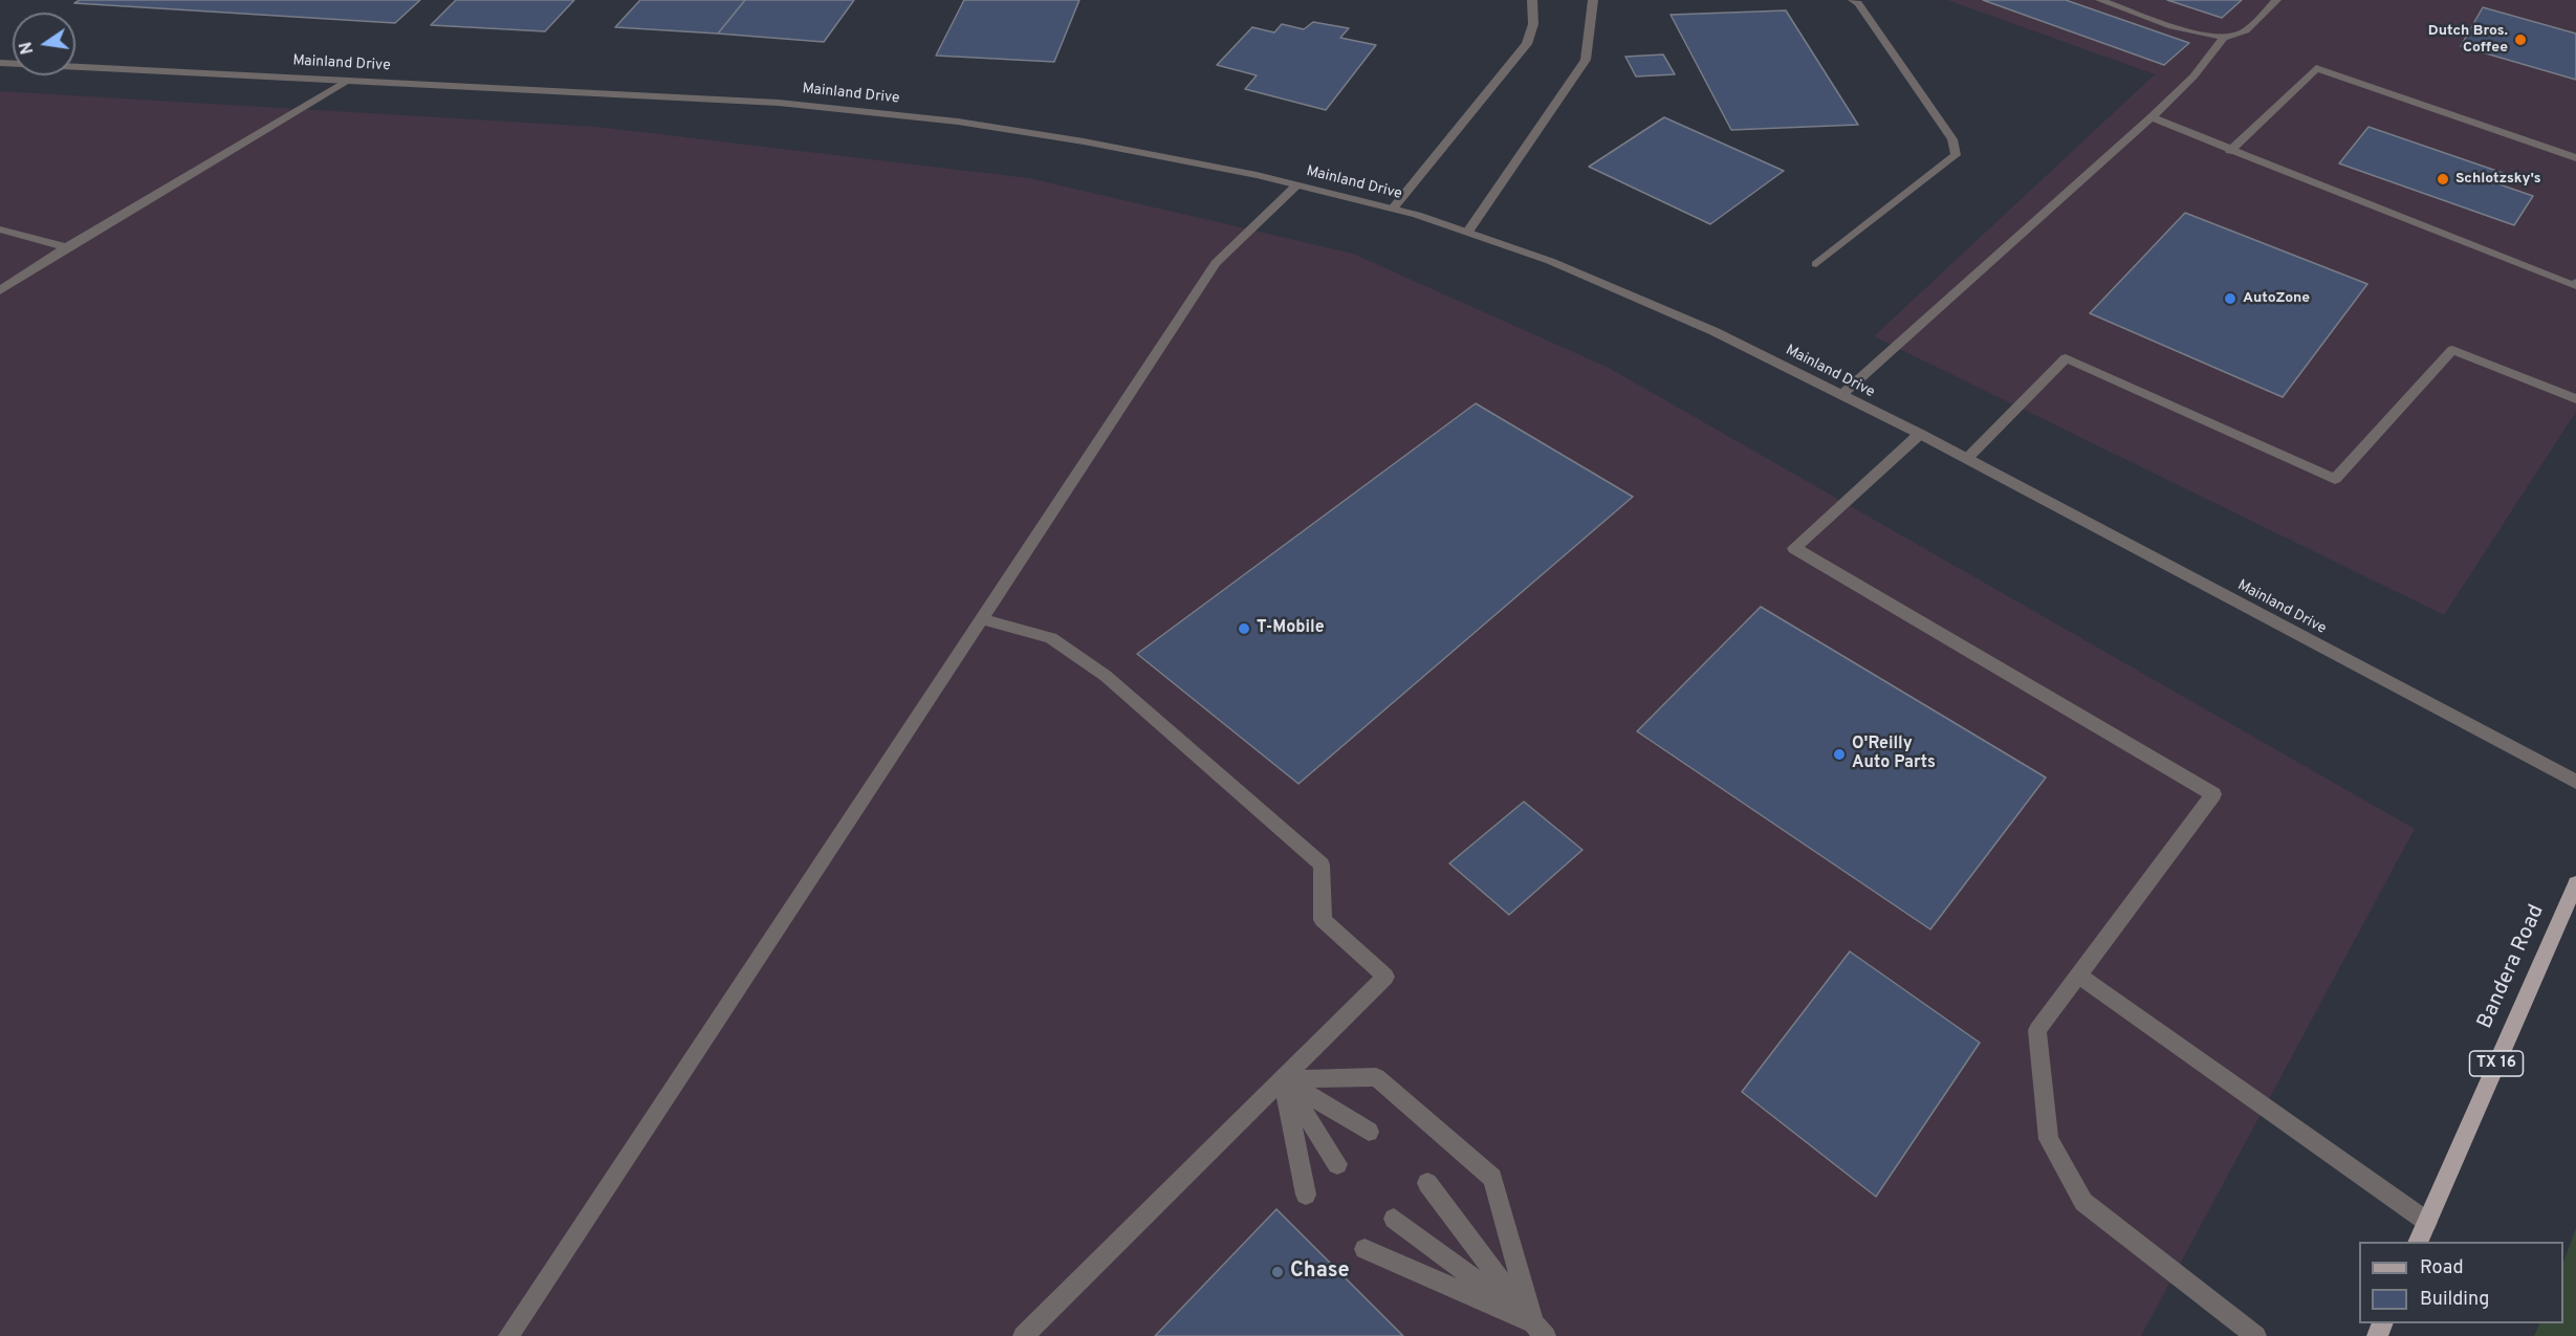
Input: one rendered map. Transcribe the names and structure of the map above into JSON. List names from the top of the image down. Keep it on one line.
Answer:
{"streets":{"main road":["Bandera Road","TX 16"],"street":["Mainland Drive"]},"places":["Dutch Bros. Coffee","Schlotzsky's","AutoZone","T-Mobile","O'Reilly Auto Parts","Chase"],"legend":["Road","Building"],"north":"left"}
